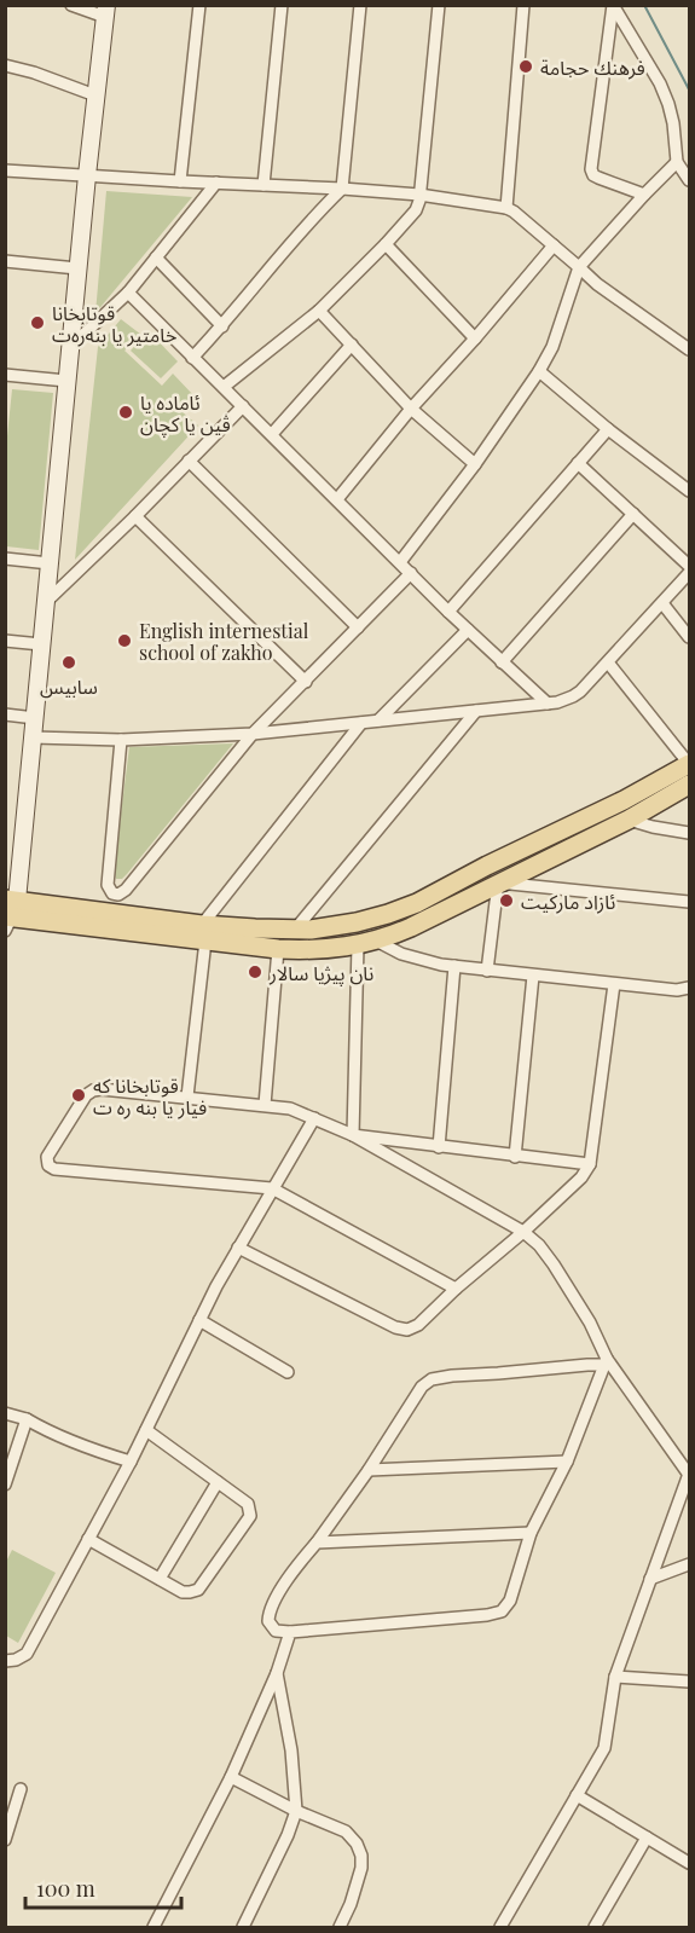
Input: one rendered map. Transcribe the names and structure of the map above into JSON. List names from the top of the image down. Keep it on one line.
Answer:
{"places":["فرهنك حجامة","قوتابخانا خامتیر یا بنەرەت","ئاماده یا ڤین یا کچان","English internestial school of zakho","سابيس","ئازاد ماركيت","نان پيژيا سالار","قوتابخانا كه فيار يا بنه ره ت"],"scale_bar":"100 m"}
